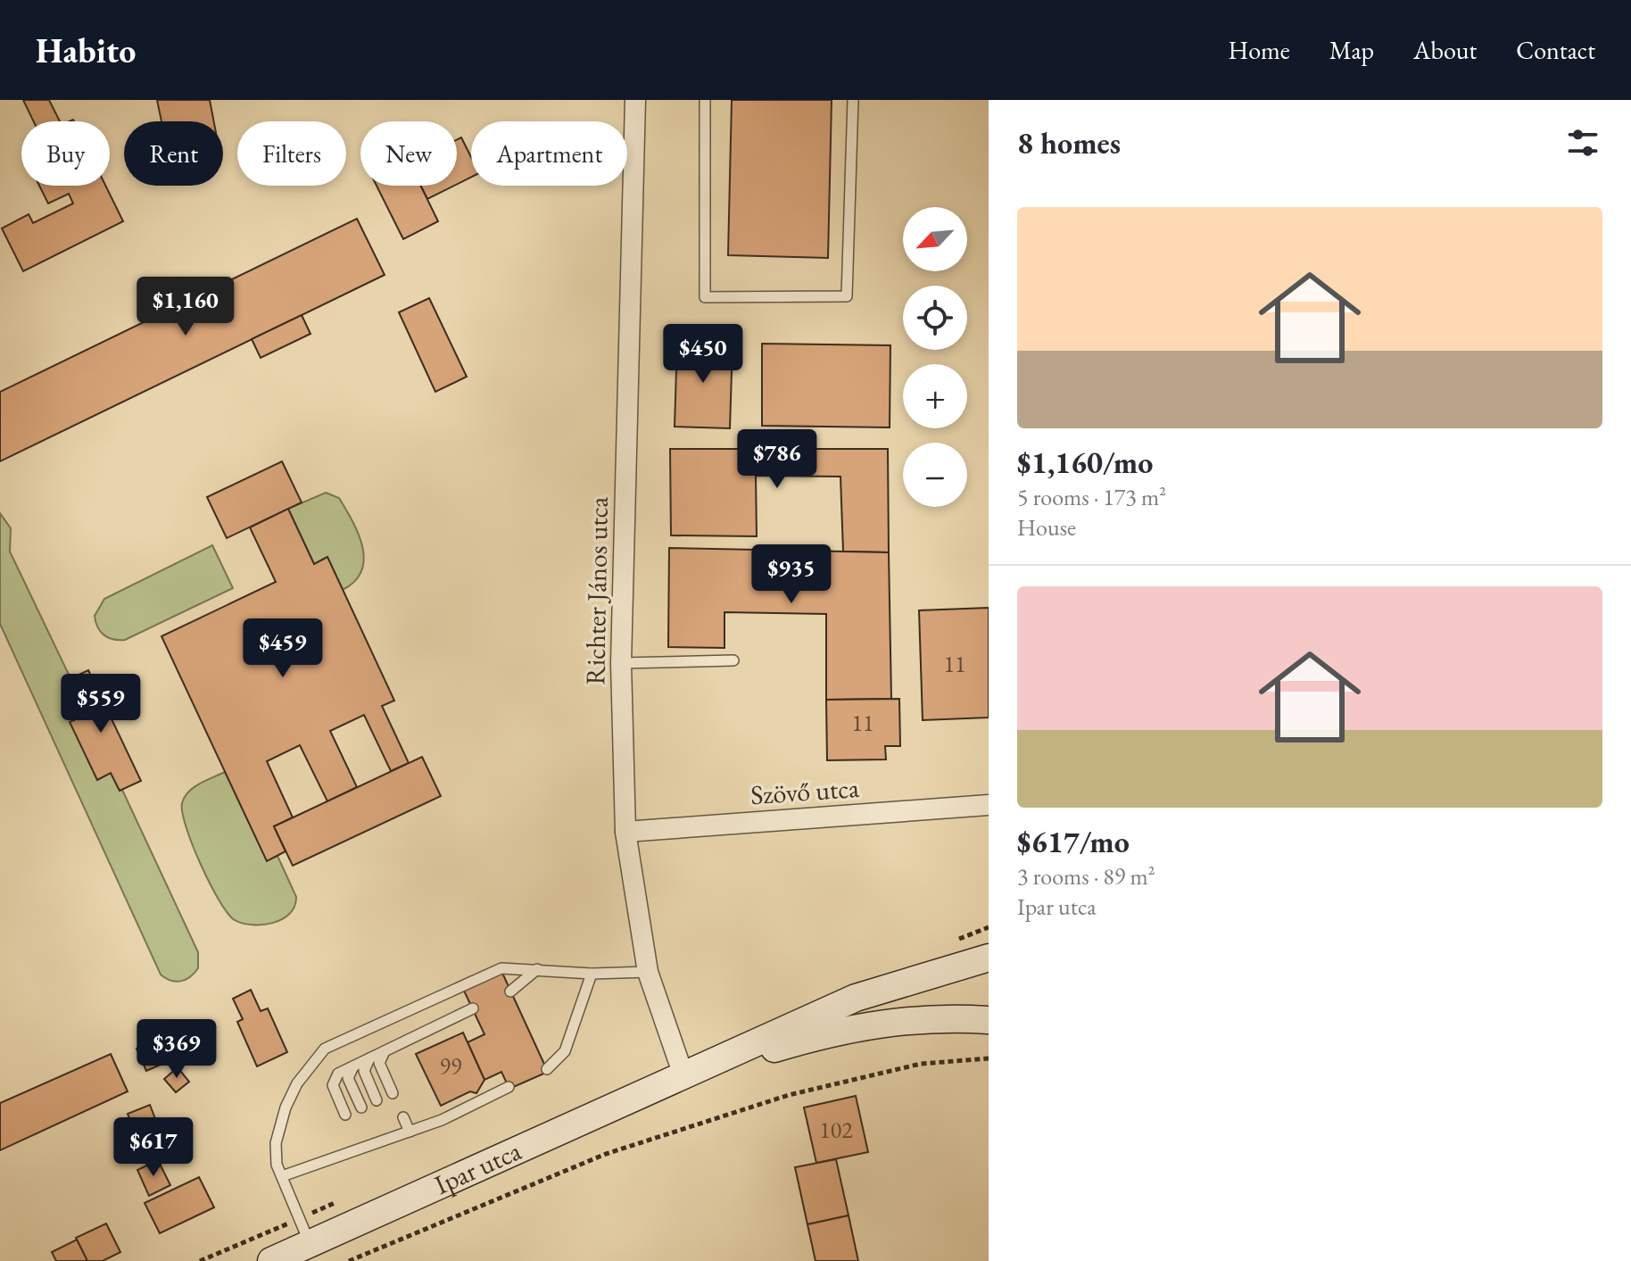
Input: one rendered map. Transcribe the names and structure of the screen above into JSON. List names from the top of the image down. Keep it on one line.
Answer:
{"streets":{"street":["Richter János utca","Szövő utca","Ipar utca"]},"crossings":[["Richter János utca","Szövő utca"],["Richter János utca","Ipar utca"]],"house_numbers":["11","11","99","102"],"north":"bottom left","page":{"header":"Habito","nav":["Home","Map","About","Contact"],"heading":"8 homes","chip":["Buy","Rent","Filters","New","Apartment"],"list":[{"name":"$1,160/mo","note":"5 rooms · 173 m² · House"},{"name":"$617/mo","note":"3 rooms · 89 m² · Ipar utca"}],"map_buttons":["+","−"],"price":["$1,160","$450","$786","$935","$459","$559","$369","$617"]}}
